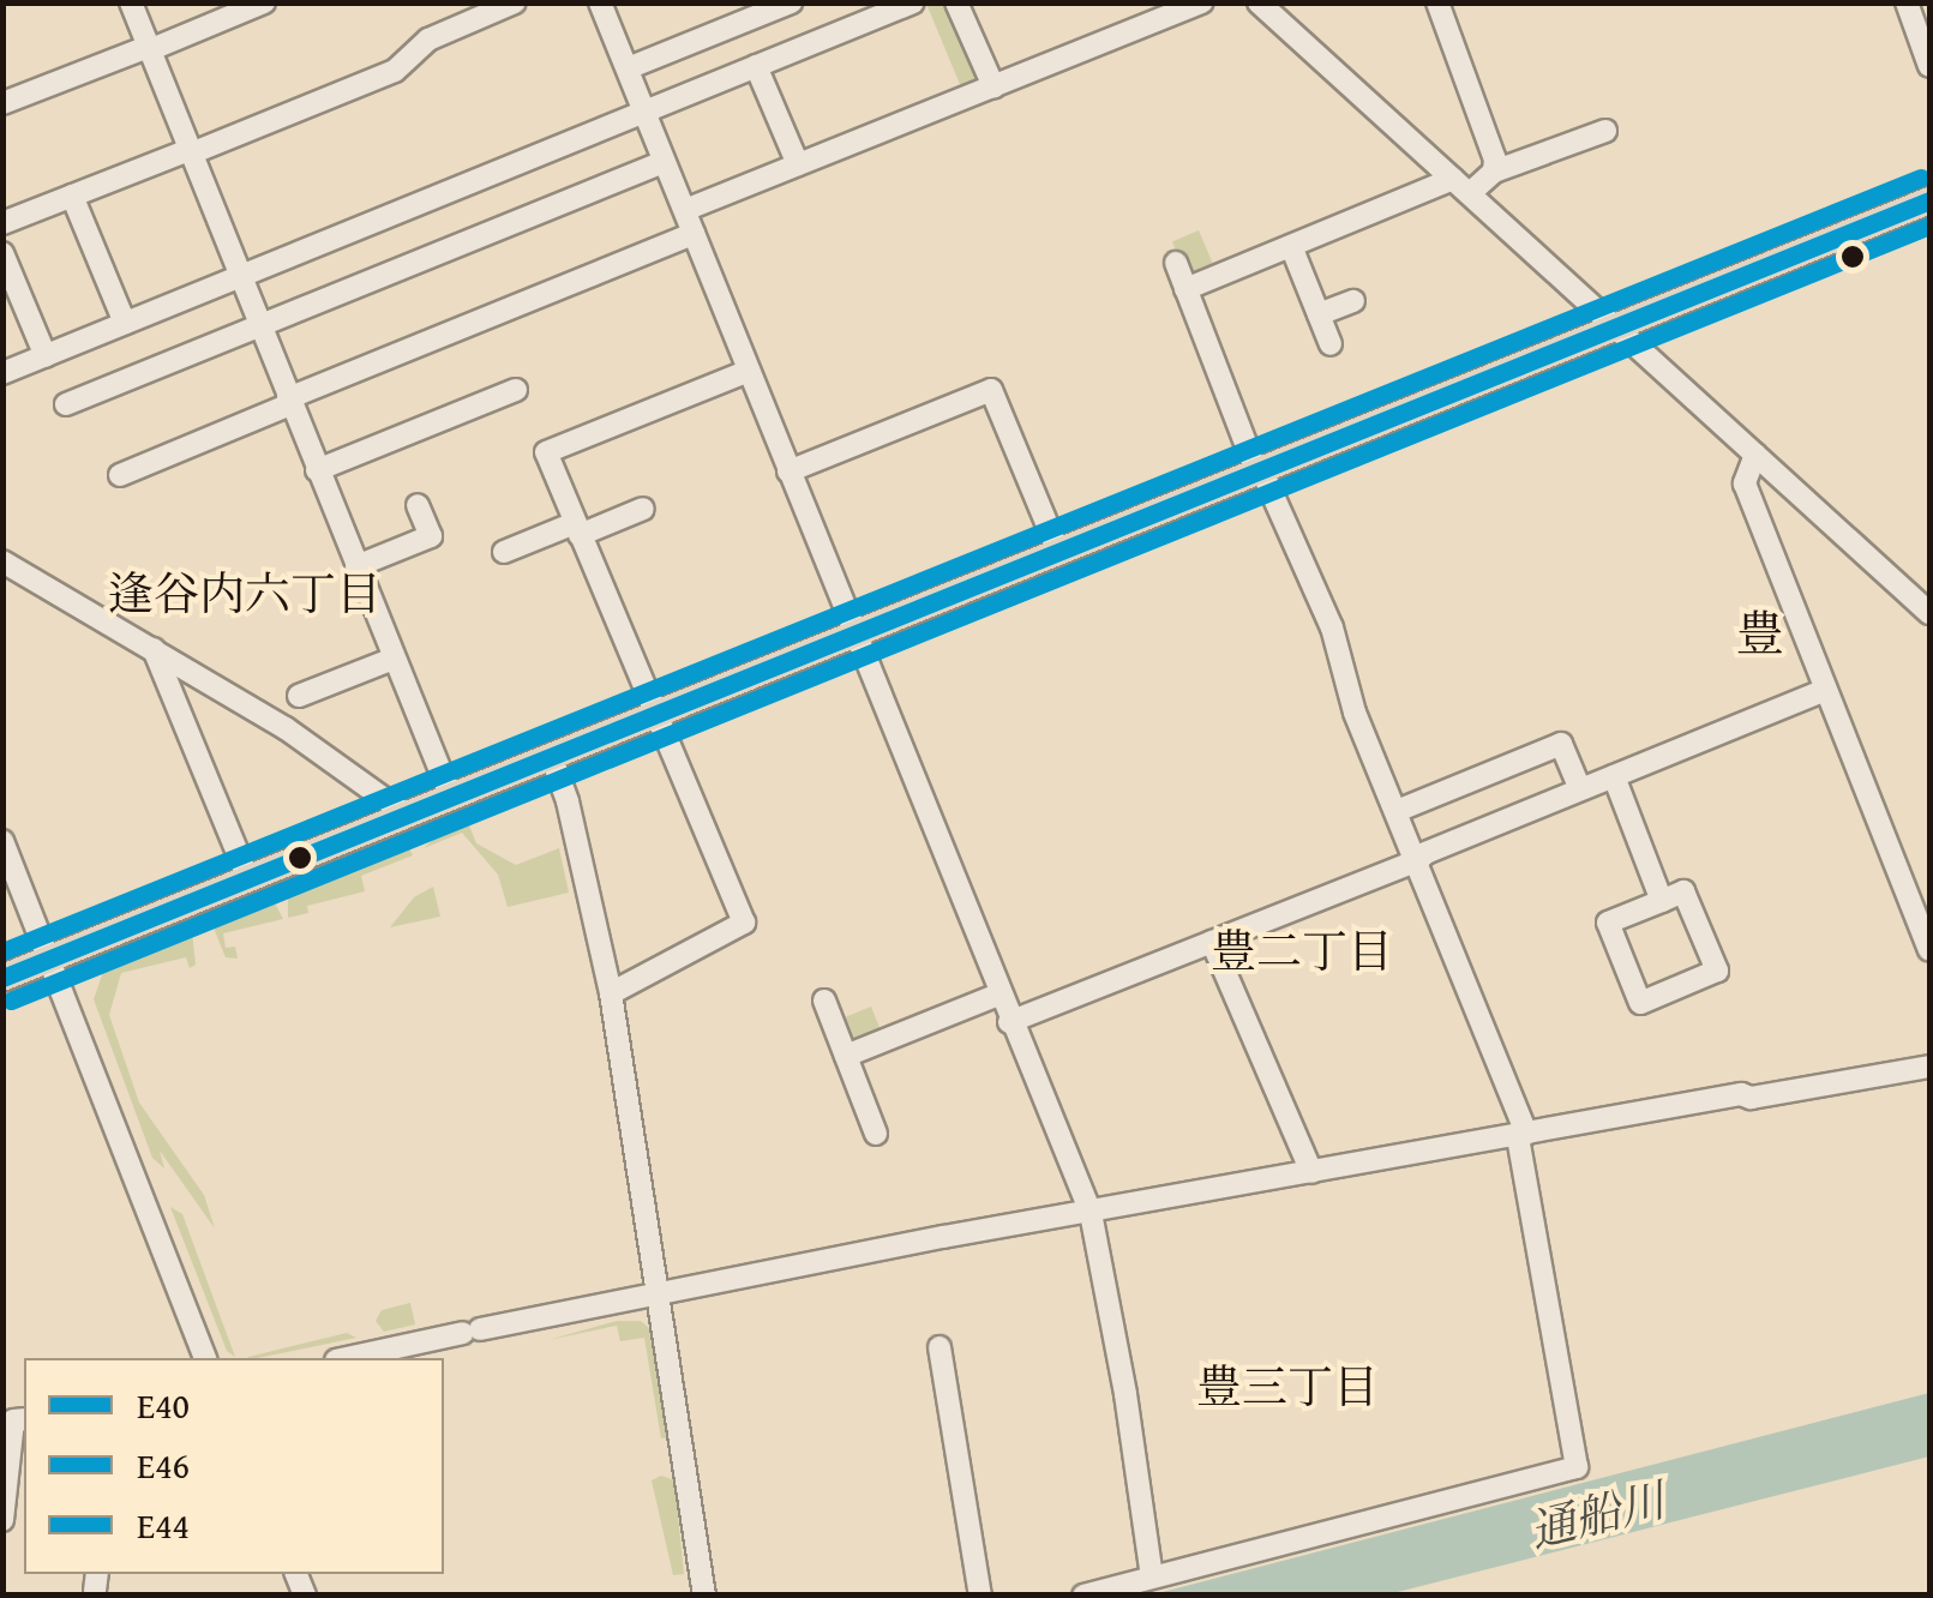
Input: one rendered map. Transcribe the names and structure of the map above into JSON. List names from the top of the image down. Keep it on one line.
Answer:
{"districts":["逢谷内六丁目","豊","豊二丁目","豊三丁目"],"water":["通船川"],"lines":["transit line E44","transit line E40","transit line E46"],"legend":["E40","E46","E44"]}
